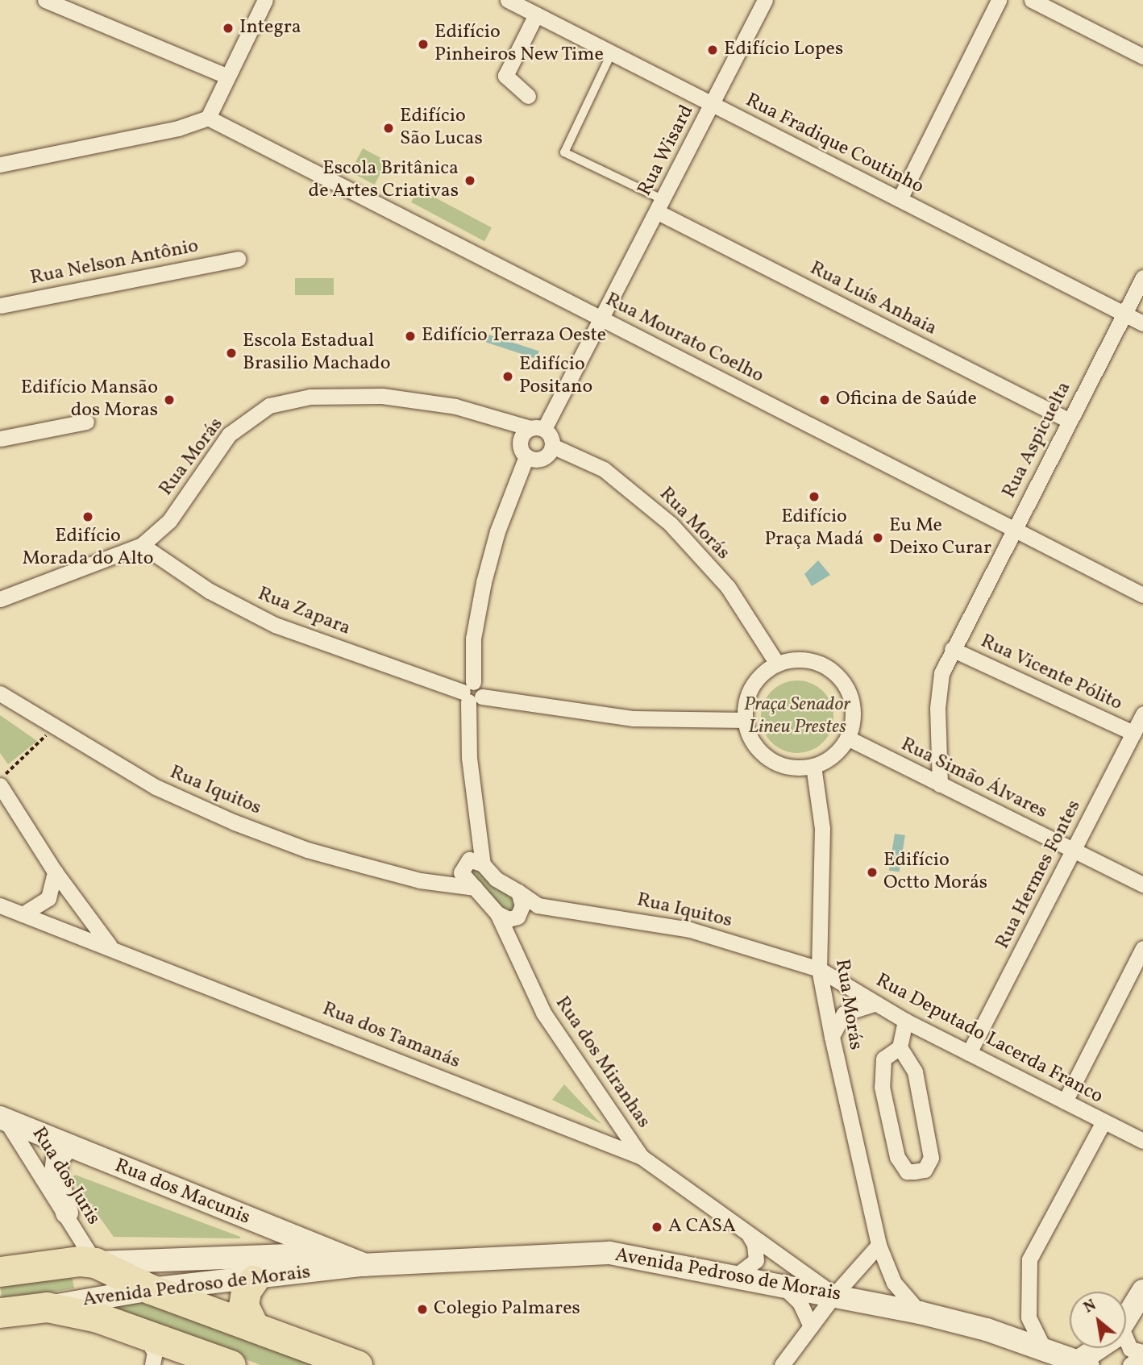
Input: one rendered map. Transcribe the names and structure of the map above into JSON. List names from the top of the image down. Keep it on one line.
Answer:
{"streets":{"highway":["Avenida Pedroso de Morais"],"main road":["Rua dos Macunis"],"street":["Rua Fradique Coutinho","Rua Wisard","Rua Nelson Antônio","Rua Luís Anhaia","Rua Mourato Coelho","Rua Aspicuelta","Rua Morás","Rua Zapara","Rua Vicente Pólito","Rua Simão Álvares","Rua Iquitos","Rua Hermes Fontes","Rua dos Tamanás","Rua Deputado Lacerda Franco","Rua dos Miranhas","Rua dos Juris"]},"crossings":[["Rua Fradique Coutinho","Rua Wisard"],["Rua Fradique Coutinho","Rua Aspicuelta"],["Rua Wisard","Rua Luís Anhaia"],["Rua Wisard","Rua Mourato Coelho"],["Rua Luís Anhaia","Rua Aspicuelta"],["Rua Mourato Coelho","Rua Aspicuelta"],["Rua Aspicuelta","Rua Vicente Pólito"],["Rua Aspicuelta","Rua Simão Álvares"],["Rua Morás","Rua Zapara"],["Rua Morás","Rua Simão Álvares"],["Rua Morás","Rua Iquitos"],["Rua Morás","Rua Deputado Lacerda Franco"],["Rua Morás","Avenida Pedroso de Morais"],["Rua Zapara","Rua Simão Álvares"],["Rua Vicente Pólito","Rua Hermes Fontes"],["Rua Simão Álvares","Rua Hermes Fontes"],["Rua Iquitos","Rua Deputado Lacerda Franco"],["Rua Iquitos","Rua dos Miranhas"],["Rua Hermes Fontes","Rua Deputado Lacerda Franco"],["Rua dos Tamanás","Rua dos Miranhas"],["Rua dos Tamanás","Avenida Pedroso de Morais"],["Rua dos Juris","Rua dos Macunis"],["Rua dos Juris","Avenida Pedroso de Morais"],["Rua dos Macunis","Avenida Pedroso de Morais"]],"parks":["Praça Senador Lineu Prestes"],"places":["Integra","Edifício Pinheiros New Time","Edifício Lopes","Edifício São Lucas","Escola Britânica de Artes Criativas","Edifício Terraza Oeste","Escola Estadual Brasilio Machado","Edifício Positano","Edifício Mansão dos Moras","Oficina de Saúde","Edifício Praça Madá","Edifício Morada do Alto","Eu Me Deixo Curar","Edifício Octto Morás","A CASA","Colegio Palmares"],"north":"top left"}
